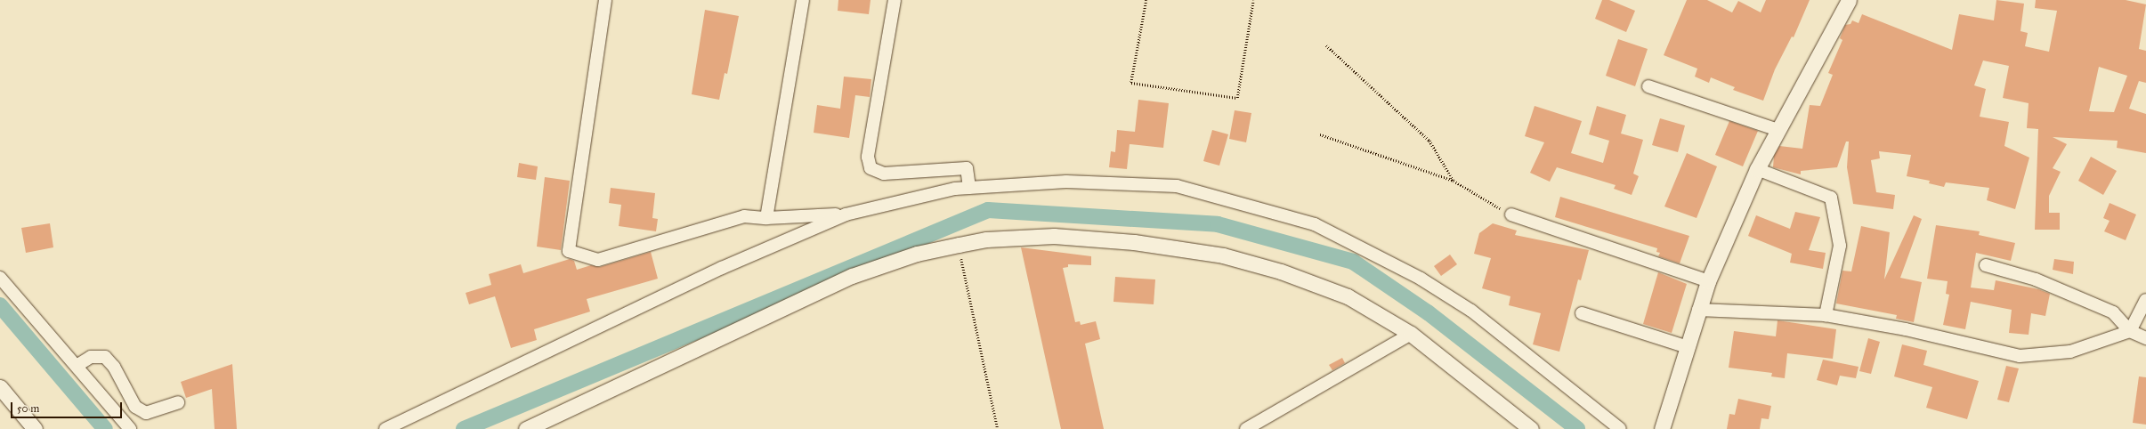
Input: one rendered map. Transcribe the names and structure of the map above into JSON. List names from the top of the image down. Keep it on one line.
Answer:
{"scale_bar":"50 m"}
